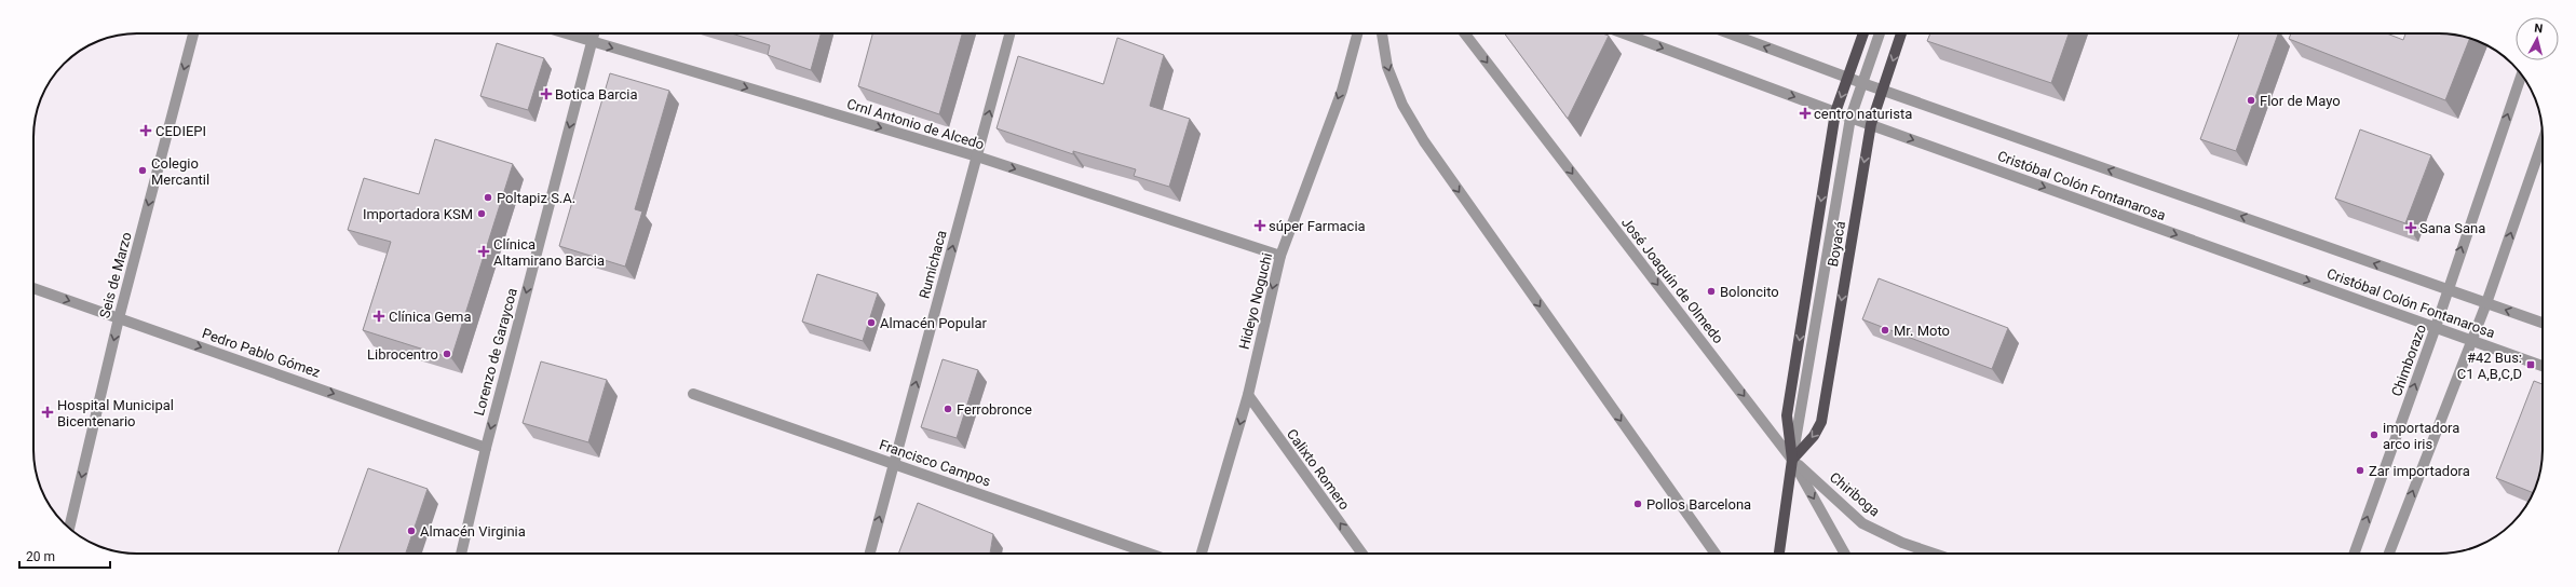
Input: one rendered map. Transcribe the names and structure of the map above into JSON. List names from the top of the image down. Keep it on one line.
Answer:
{"streets":{"main road":["Boyacá"],"street":["Crnl Antonio de Alcedo","Cristóbal Colón Fontanarosa","Rumichaca","Seis de Marzo","José Joaquín de Olmedo","Hideyo Noguchi","Lorenzo de Garaycoa","Pedro Pablo Gómez","Chimborazo","Francisco Campos","Calixto Romero","Chiriboga"]},"crossings":[["Crnl Antonio de Alcedo","Rumichaca"],["Crnl Antonio de Alcedo","Hideyo Noguchi"],["Crnl Antonio de Alcedo","Lorenzo de Garaycoa"],["Cristóbal Colón Fontanarosa","Boyacá"],["Cristóbal Colón Fontanarosa","Chimborazo"],["Boyacá","José Joaquín de Olmedo"],["Boyacá","Chiriboga"],["Rumichaca","Francisco Campos"],["Seis de Marzo","Pedro Pablo Gómez"],["José Joaquín de Olmedo","Chiriboga"],["Hideyo Noguchi","Calixto Romero"],["Lorenzo de Garaycoa","Pedro Pablo Gómez"]],"one_way":["Crnl Antonio de Alcedo","Boyacá","Rumichaca","Seis de Marzo","José Joaquín de Olmedo","Hideyo Noguchi","Lorenzo de Garaycoa","Pedro Pablo Gómez","Calixto Romero"],"places":{"health":["Botica Barcia","centro naturista","CEDIEPI","súper Farmacia","Sana Sana","Clínica Altamirano Barcia","Clínica Gema","Hospital Municipal Bicentenario"],"other":["Flor de Mayo","Colegio Mercantil","Poltapiz S.A.","Importadora KSM","Boloncito","Almacén Popular","Mr. Moto","Librocentro","Ferrobronce","importadora arco iris","Zar importadora","Pollos Barcelona","Almacén Virginia"],"transit":["#42 Bus: C1 A,B,C,D"]},"scale_bar":"20 m","north":"top"}
